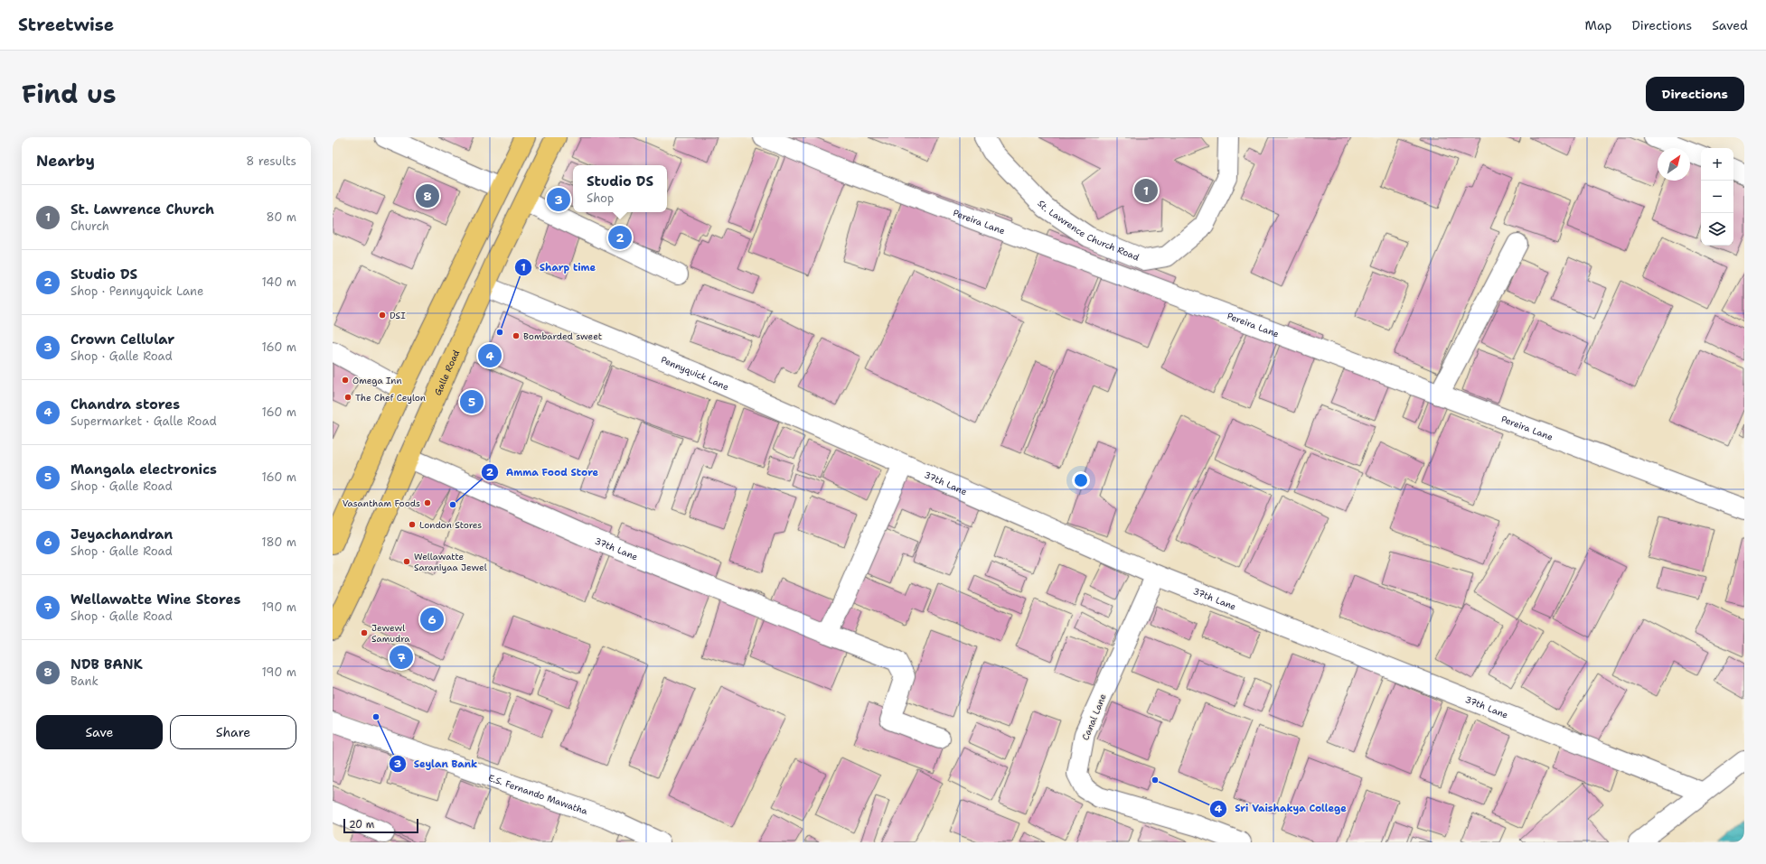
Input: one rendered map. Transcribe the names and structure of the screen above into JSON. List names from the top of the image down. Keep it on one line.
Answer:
{"streets":{"highway":["Galle Road"],"street":["Pereira Lane","St. Lawrence Church Road","Pennyquick Lane","37th Lane","Canal Lane","E.S. Fernando Mawatha"]},"crossings":[["Galle Road","Pennyquick Lane"],["Galle Road","37th Lane"],["Pennyquick Lane","37th Lane"],["37th Lane","Canal Lane"]],"places":["DSI","Sharp time","Bombarded sweet","Omega Inn","The Chef Ceylon","Vasantham Foods","Amma Food Store","London Stores","Wellawatte Saraniyaa Jewel","Jewewl Samudra","Seylan Bank","Sri Vaishakya College"],"scale_bar":"20 m","north":"top right","page":{"header":"Streetwise","nav":["Map","Directions","Saved"],"title":"Find us","buttons":["Directions",["Save","Share"]],"heading":["Nearby","8 results"],"map_buttons":["+","−"],"popup":["Studio DS","Shop"],"pins":["1","8","3","2","4","5","6","7"],"list":[{"mark":"1","name":"St. Lawrence Church","note":"Church","value":"80 m"},{"mark":"2","name":"Studio DS","note":"Shop · Pennyquick Lane","value":"140 m"},{"mark":"3","name":"Crown Cellular","note":"Shop · Galle Road","value":"160 m"},{"mark":"4","name":"Chandra stores","note":"Supermarket · Galle Road","value":"160 m"},{"mark":"5","name":"Mangala electronics","note":"Shop · Galle Road","value":"160 m"},{"mark":"6","name":"Jeyachandran","note":"Shop · Galle Road","value":"180 m"},{"mark":"7","name":"Wellawatte Wine Stores","note":"Shop · Galle Road","value":"190 m"},{"mark":"8","name":"NDB BANK","note":"Bank","value":"190 m"}],"scale":"20 m"}}
